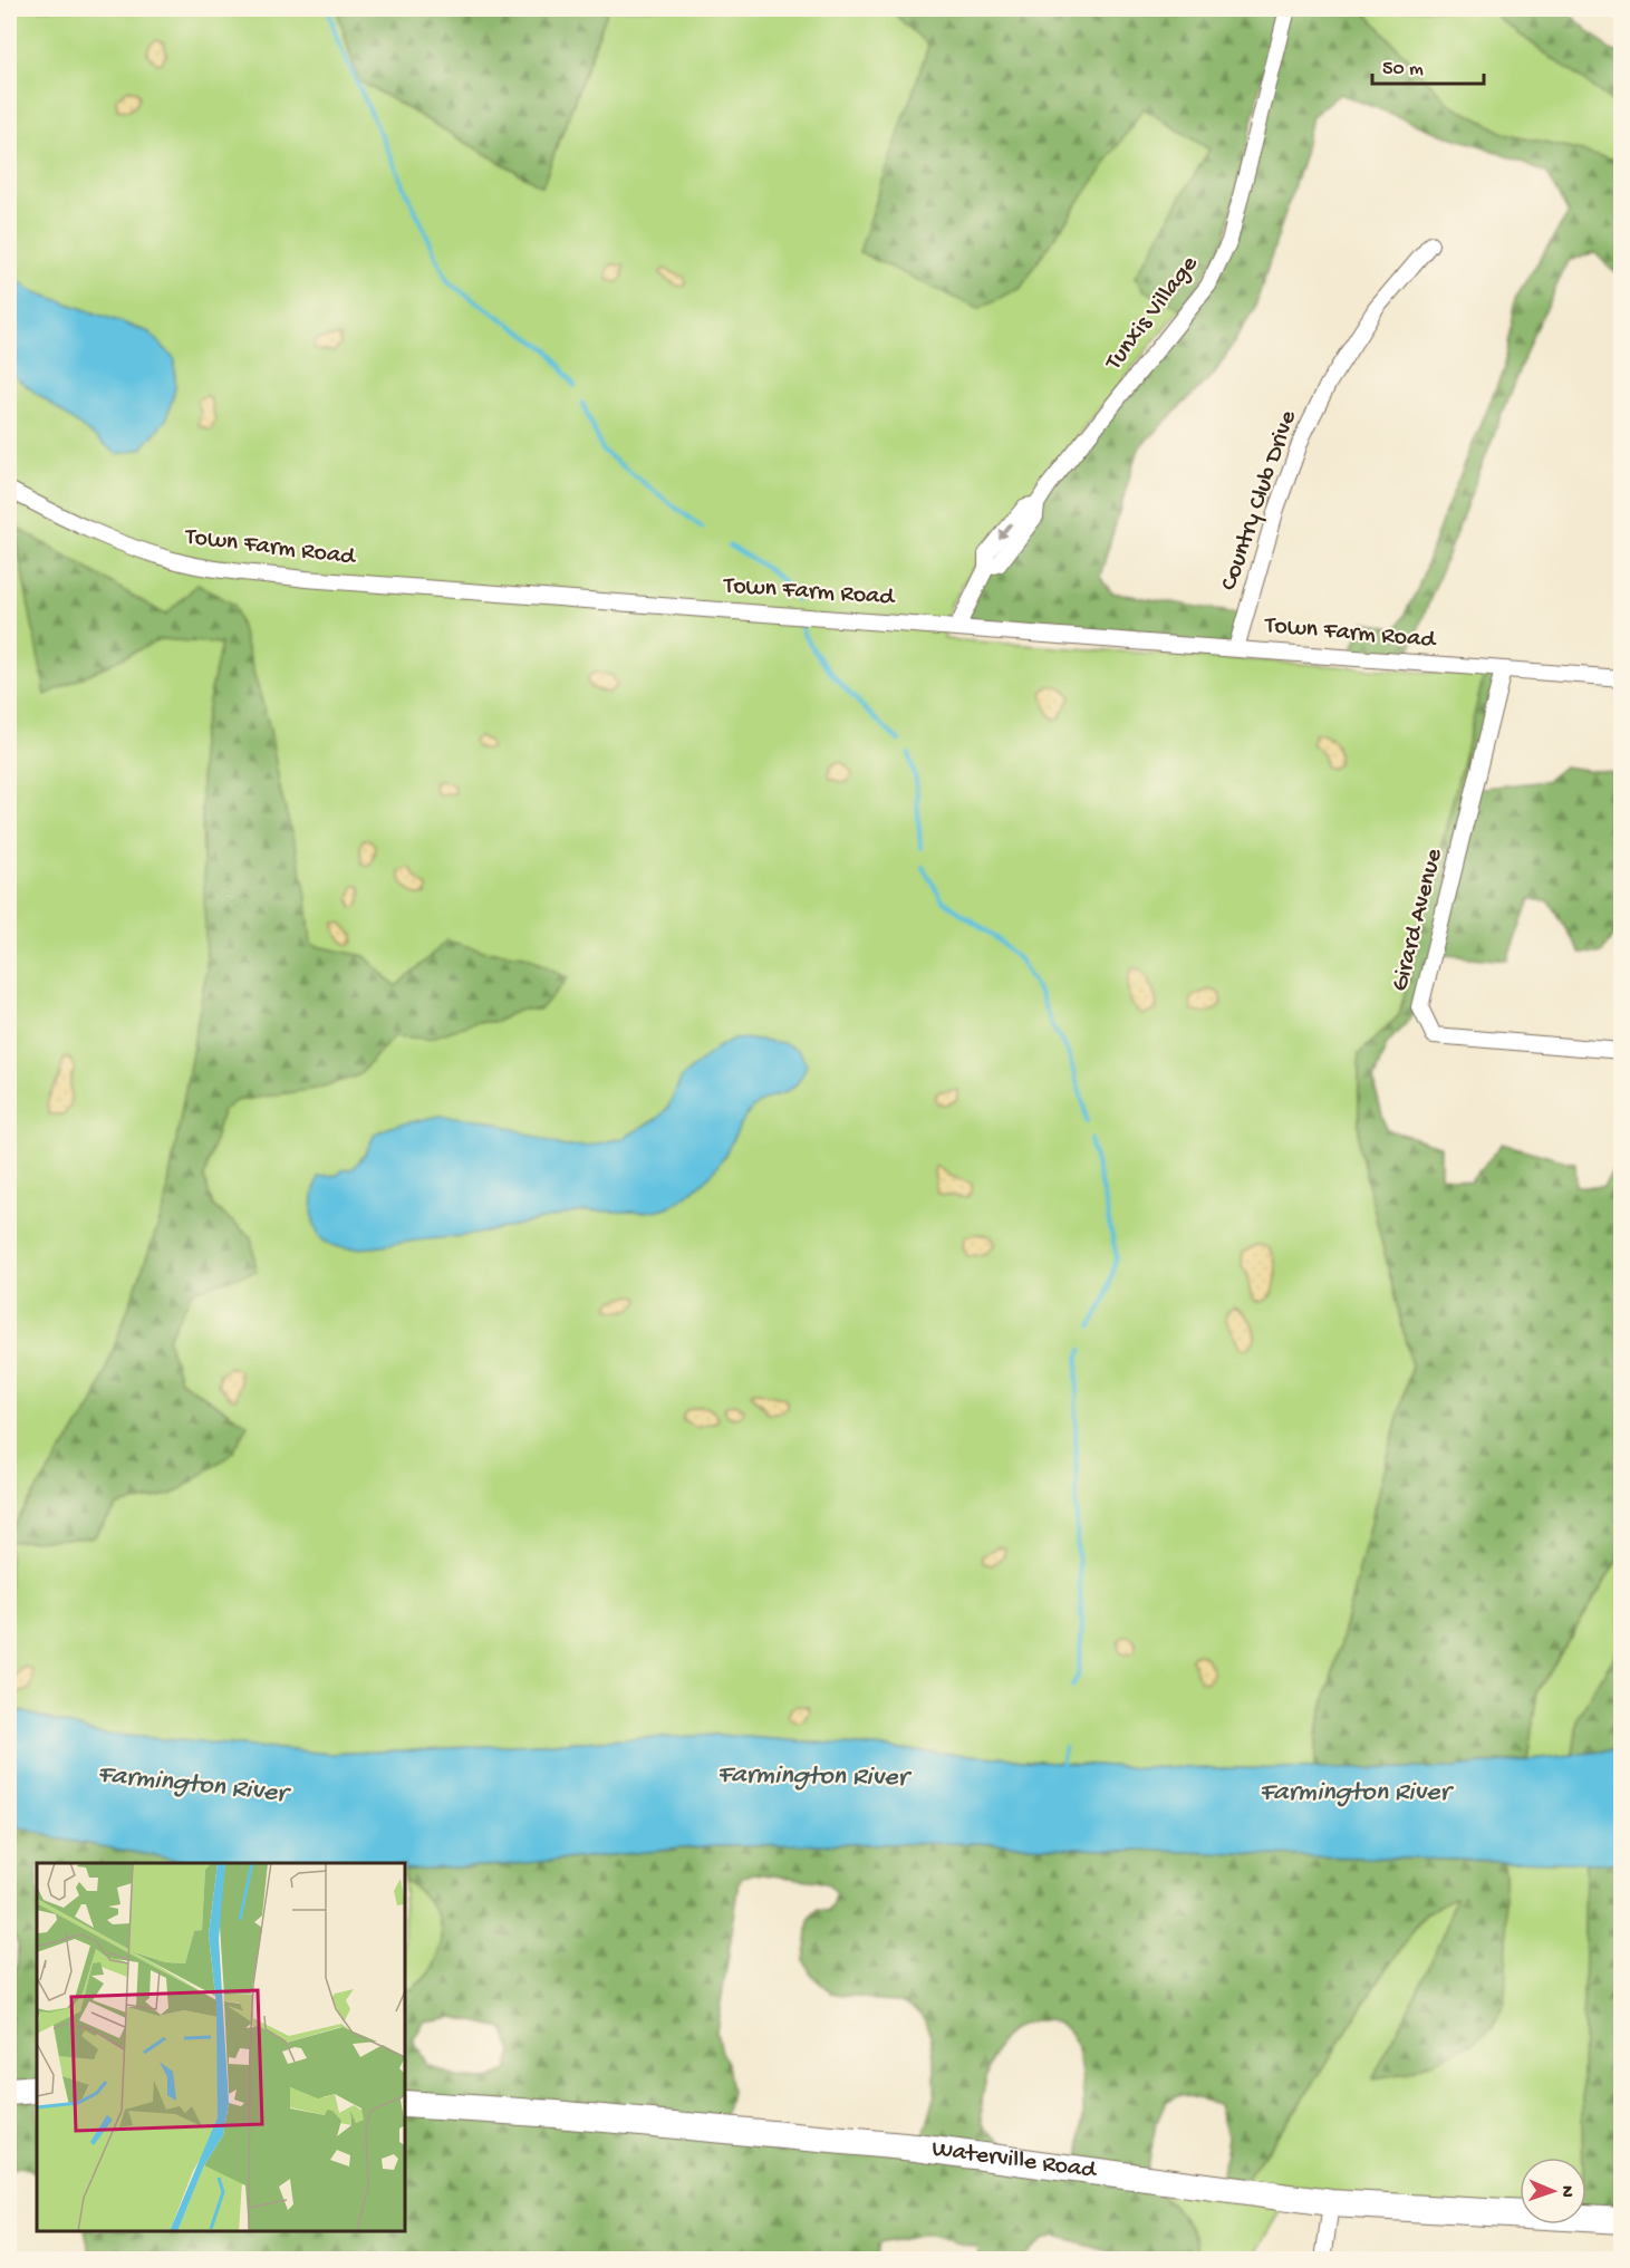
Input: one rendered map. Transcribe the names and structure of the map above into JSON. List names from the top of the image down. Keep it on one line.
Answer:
{"streets":{"highway":["Waterville Road"],"street":["Tunxis Village","Country Club Drive","Town Farm Road","Girard Avenue"]},"crossings":[["Tunxis Village","Town Farm Road"],["Country Club Drive","Town Farm Road"],["Town Farm Road","Girard Avenue"]],"water":["Farmington River"],"scale_bar":"50 m","north":"right"}
